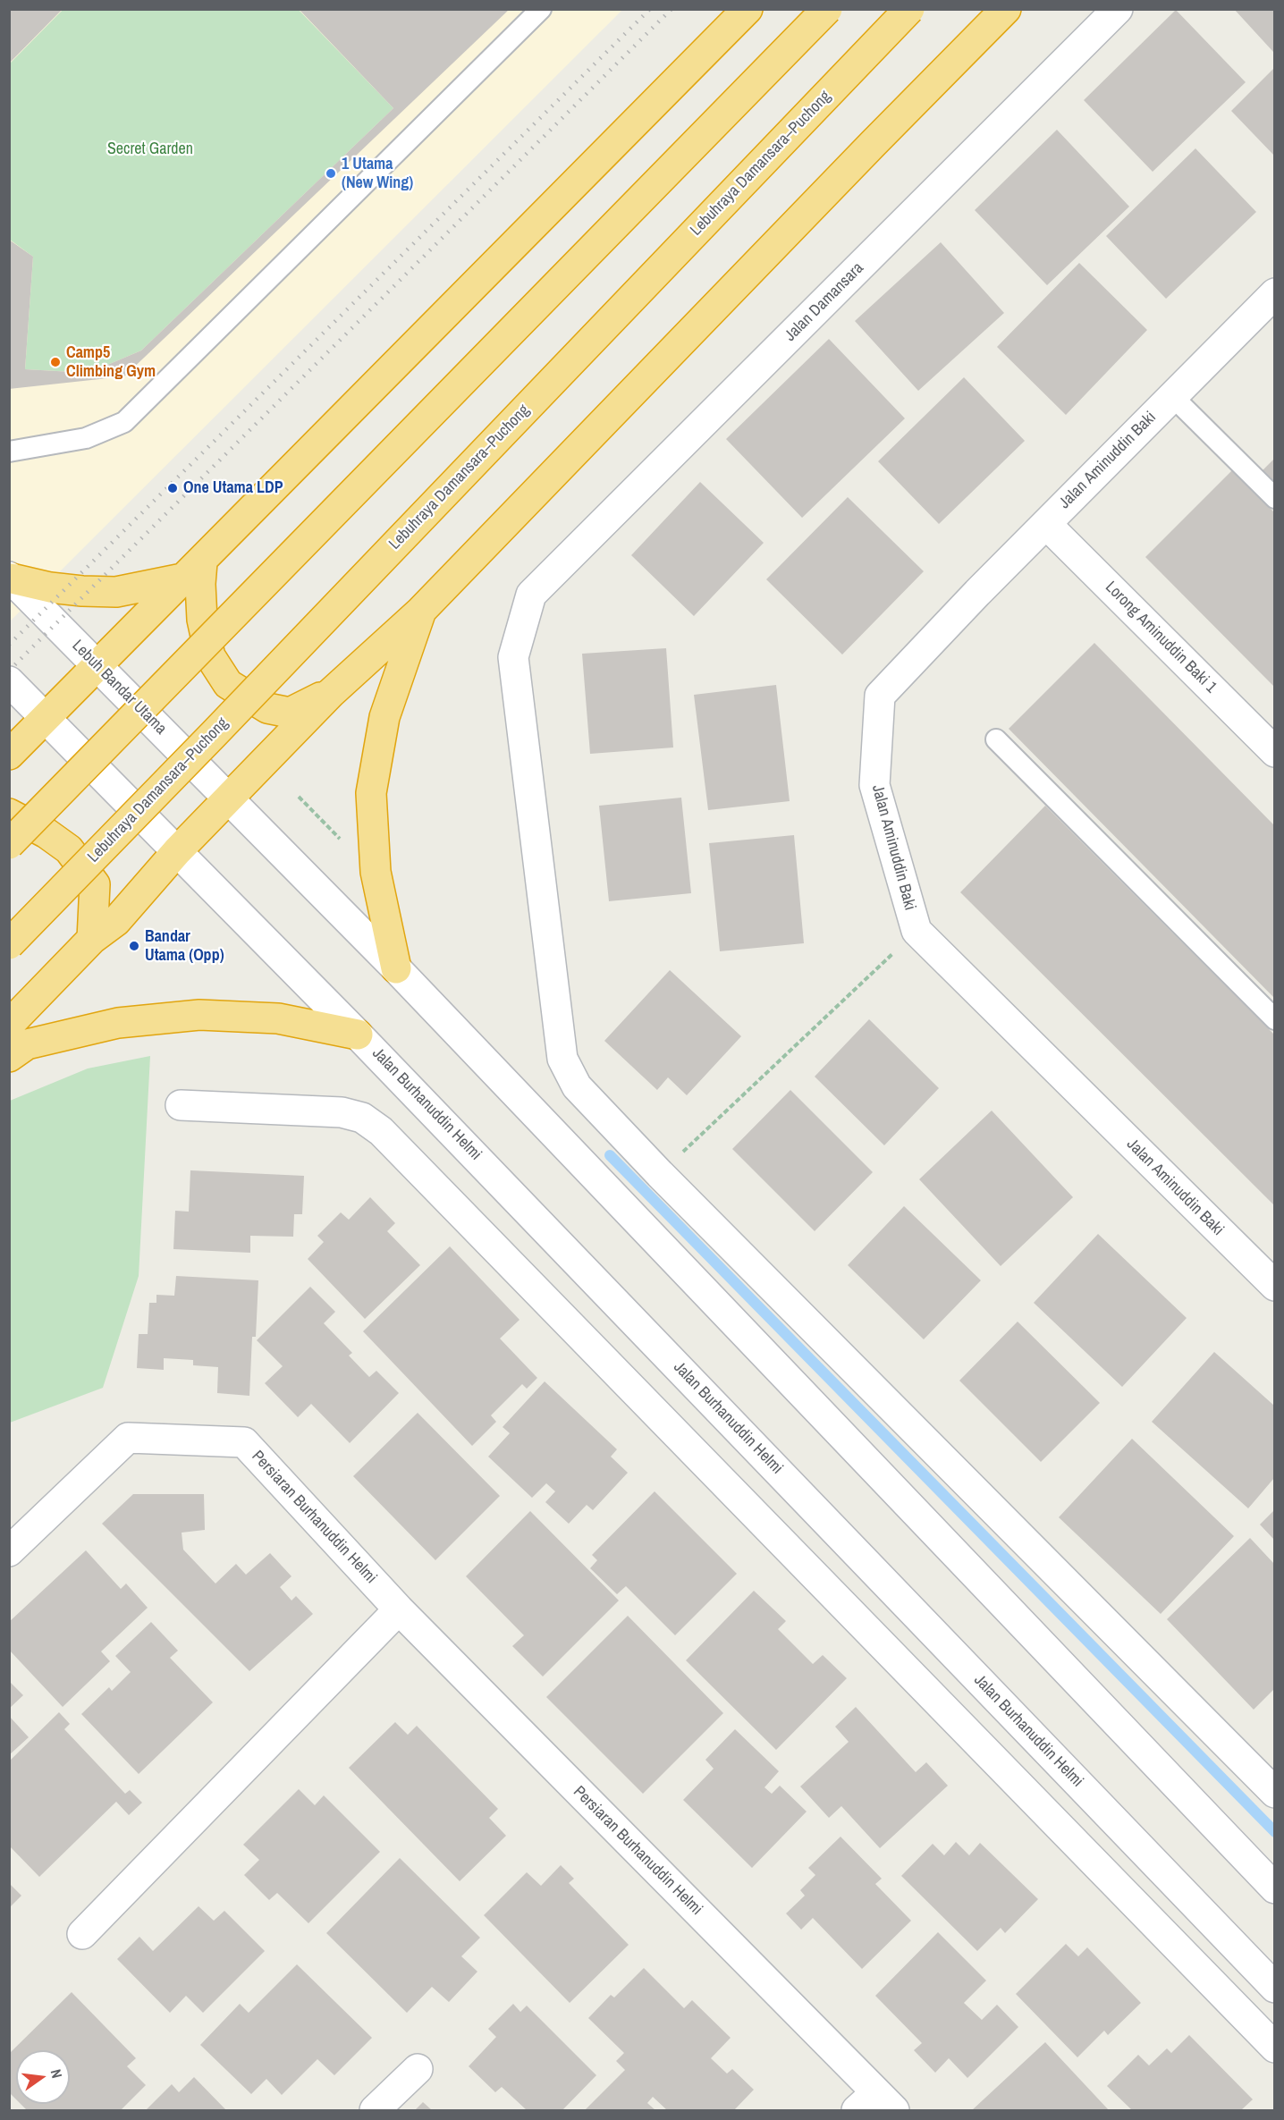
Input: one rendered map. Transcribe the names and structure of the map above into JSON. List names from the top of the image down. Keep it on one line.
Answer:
{"streets":{"highway":["Lebuhraya Damansara–Puchong"],"street":["Jalan Damansara","Jalan Aminuddin Baki","Lorong Aminuddin Baki 1","Lebuh Bandar Utama","Jalan Burhanuddin Helmi","Persiaran Burhanuddin Helmi"]},"crossings":[["Jalan Aminuddin Baki","Lorong Aminuddin Baki 1"]],"parks":["Secret Garden"],"places":["1 Utama (New Wing)","Camp5 Climbing Gym","One Utama LDP","Bandar Utama (Opp)"],"north":"right"}
